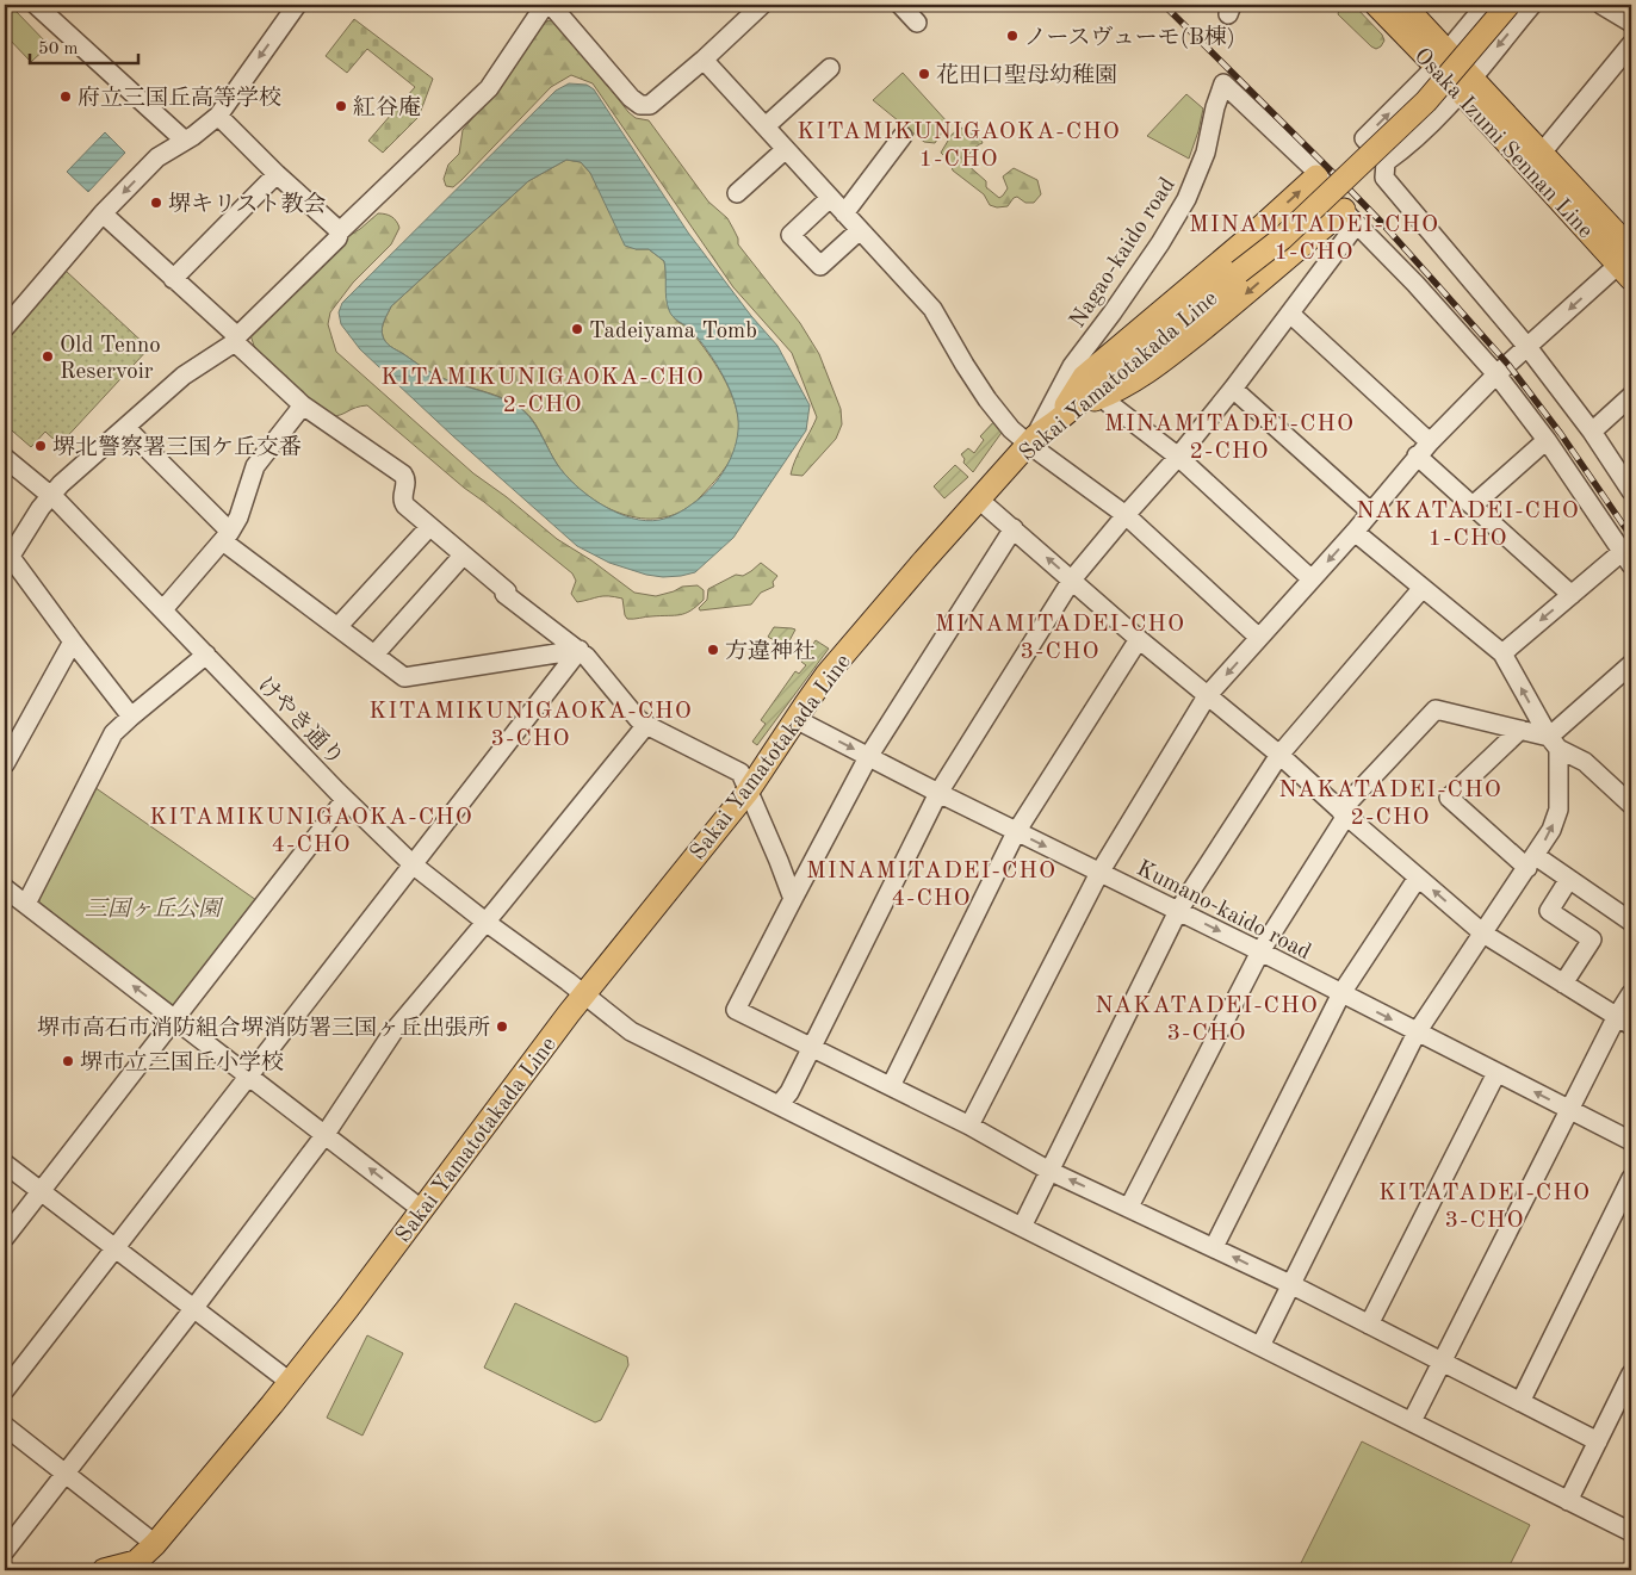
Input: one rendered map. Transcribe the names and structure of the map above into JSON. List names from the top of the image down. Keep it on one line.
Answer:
{"streets":{"main road":["Osaka Izumi Sennan Line","Sakai Yamatotakada Line"],"street":["Nagao-kaido road","けやき通り","Kumano-kaido road"]},"crossings":[["Nagao-kaido road","Sakai Yamatotakada Line"],["Sakai Yamatotakada Line","けやき通り"],["Sakai Yamatotakada Line","Kumano-kaido road"]],"districts":["KITAMIKUNIGAOKA-CHO 1-CHO","MINAMITADEI-CHO 1-CHO","KITAMIKUNIGAOKA-CHO 2-CHO","MINAMITADEI-CHO 2-CHO","NAKATADEI-CHO 1-CHO","MINAMITADEI-CHO 3-CHO","KITAMIKUNIGAOKA-CHO 3-CHO","NAKATADEI-CHO 2-CHO","KITAMIKUNIGAOKA-CHO 4-CHO","MINAMITADEI-CHO 4-CHO","NAKATADEI-CHO 3-CHO","KITATADEI-CHO 3-CHO"],"parks":["三国ヶ丘公園"],"places":["ノースヴューモ(B棟)","花田口聖母幼稚園","府立三国丘高等学校","紅谷庵","堺キリスト教会","Tadeiyama Tomb","Old Tenno Reservoir","堺北警察署三国ケ丘交番","方違神社","堺市高石市消防組合堺消防署三国ヶ丘出張所","堺市立三国丘小学校"],"scale_bar":"50 m"}
